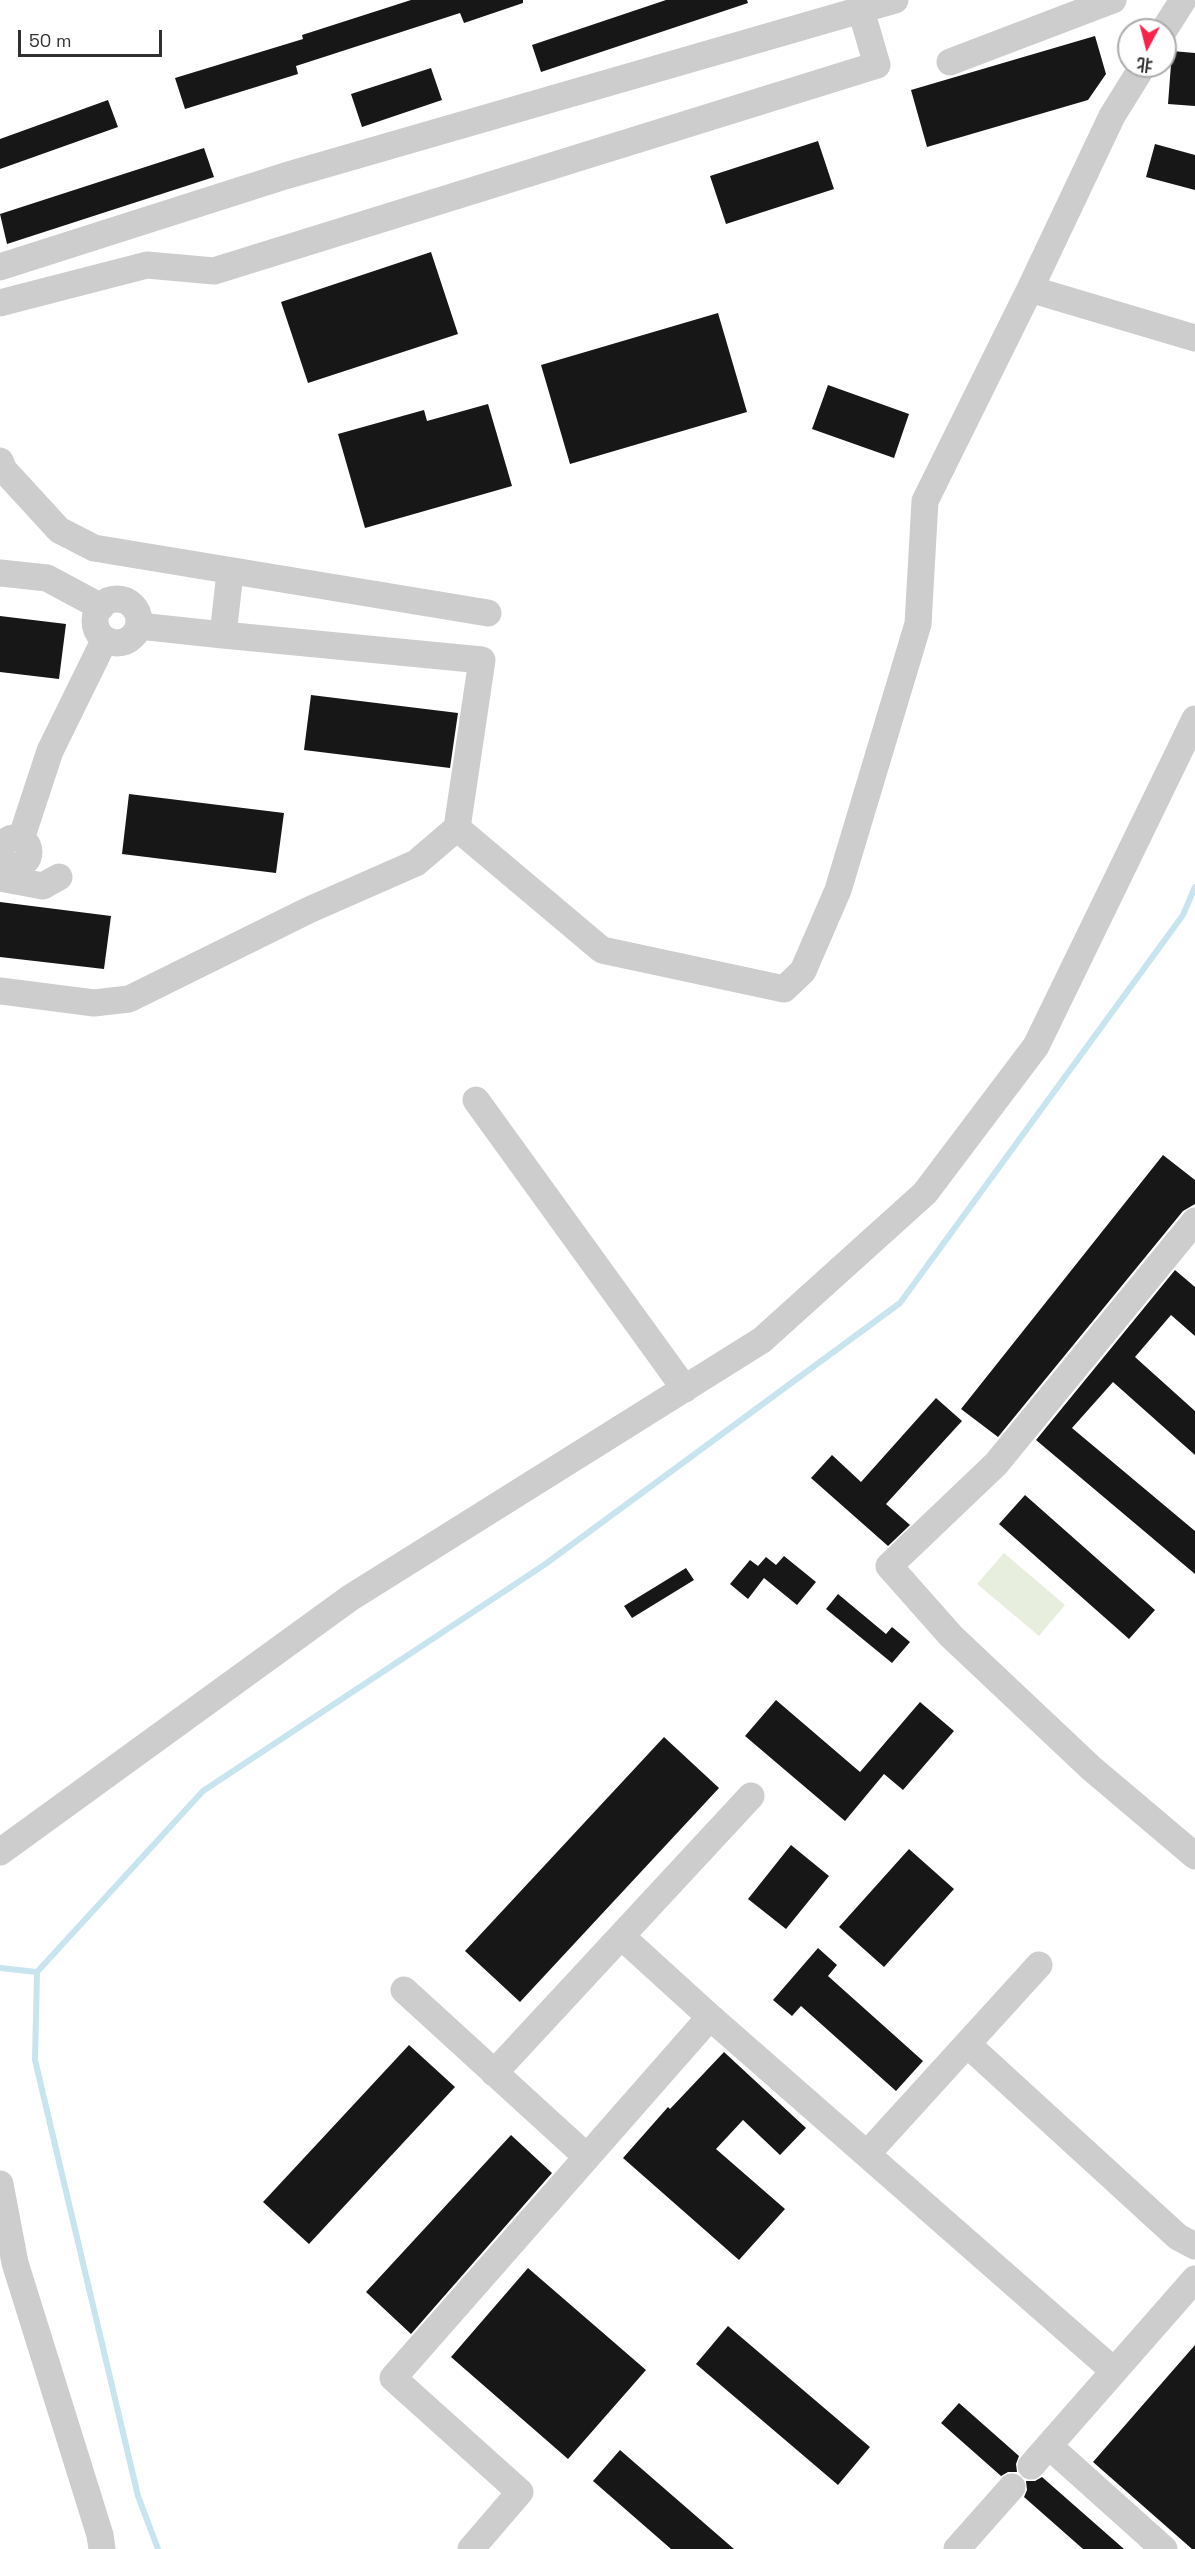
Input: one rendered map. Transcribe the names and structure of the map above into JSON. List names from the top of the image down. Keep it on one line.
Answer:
{"scale_bar":"50 m","north":"bottom"}
